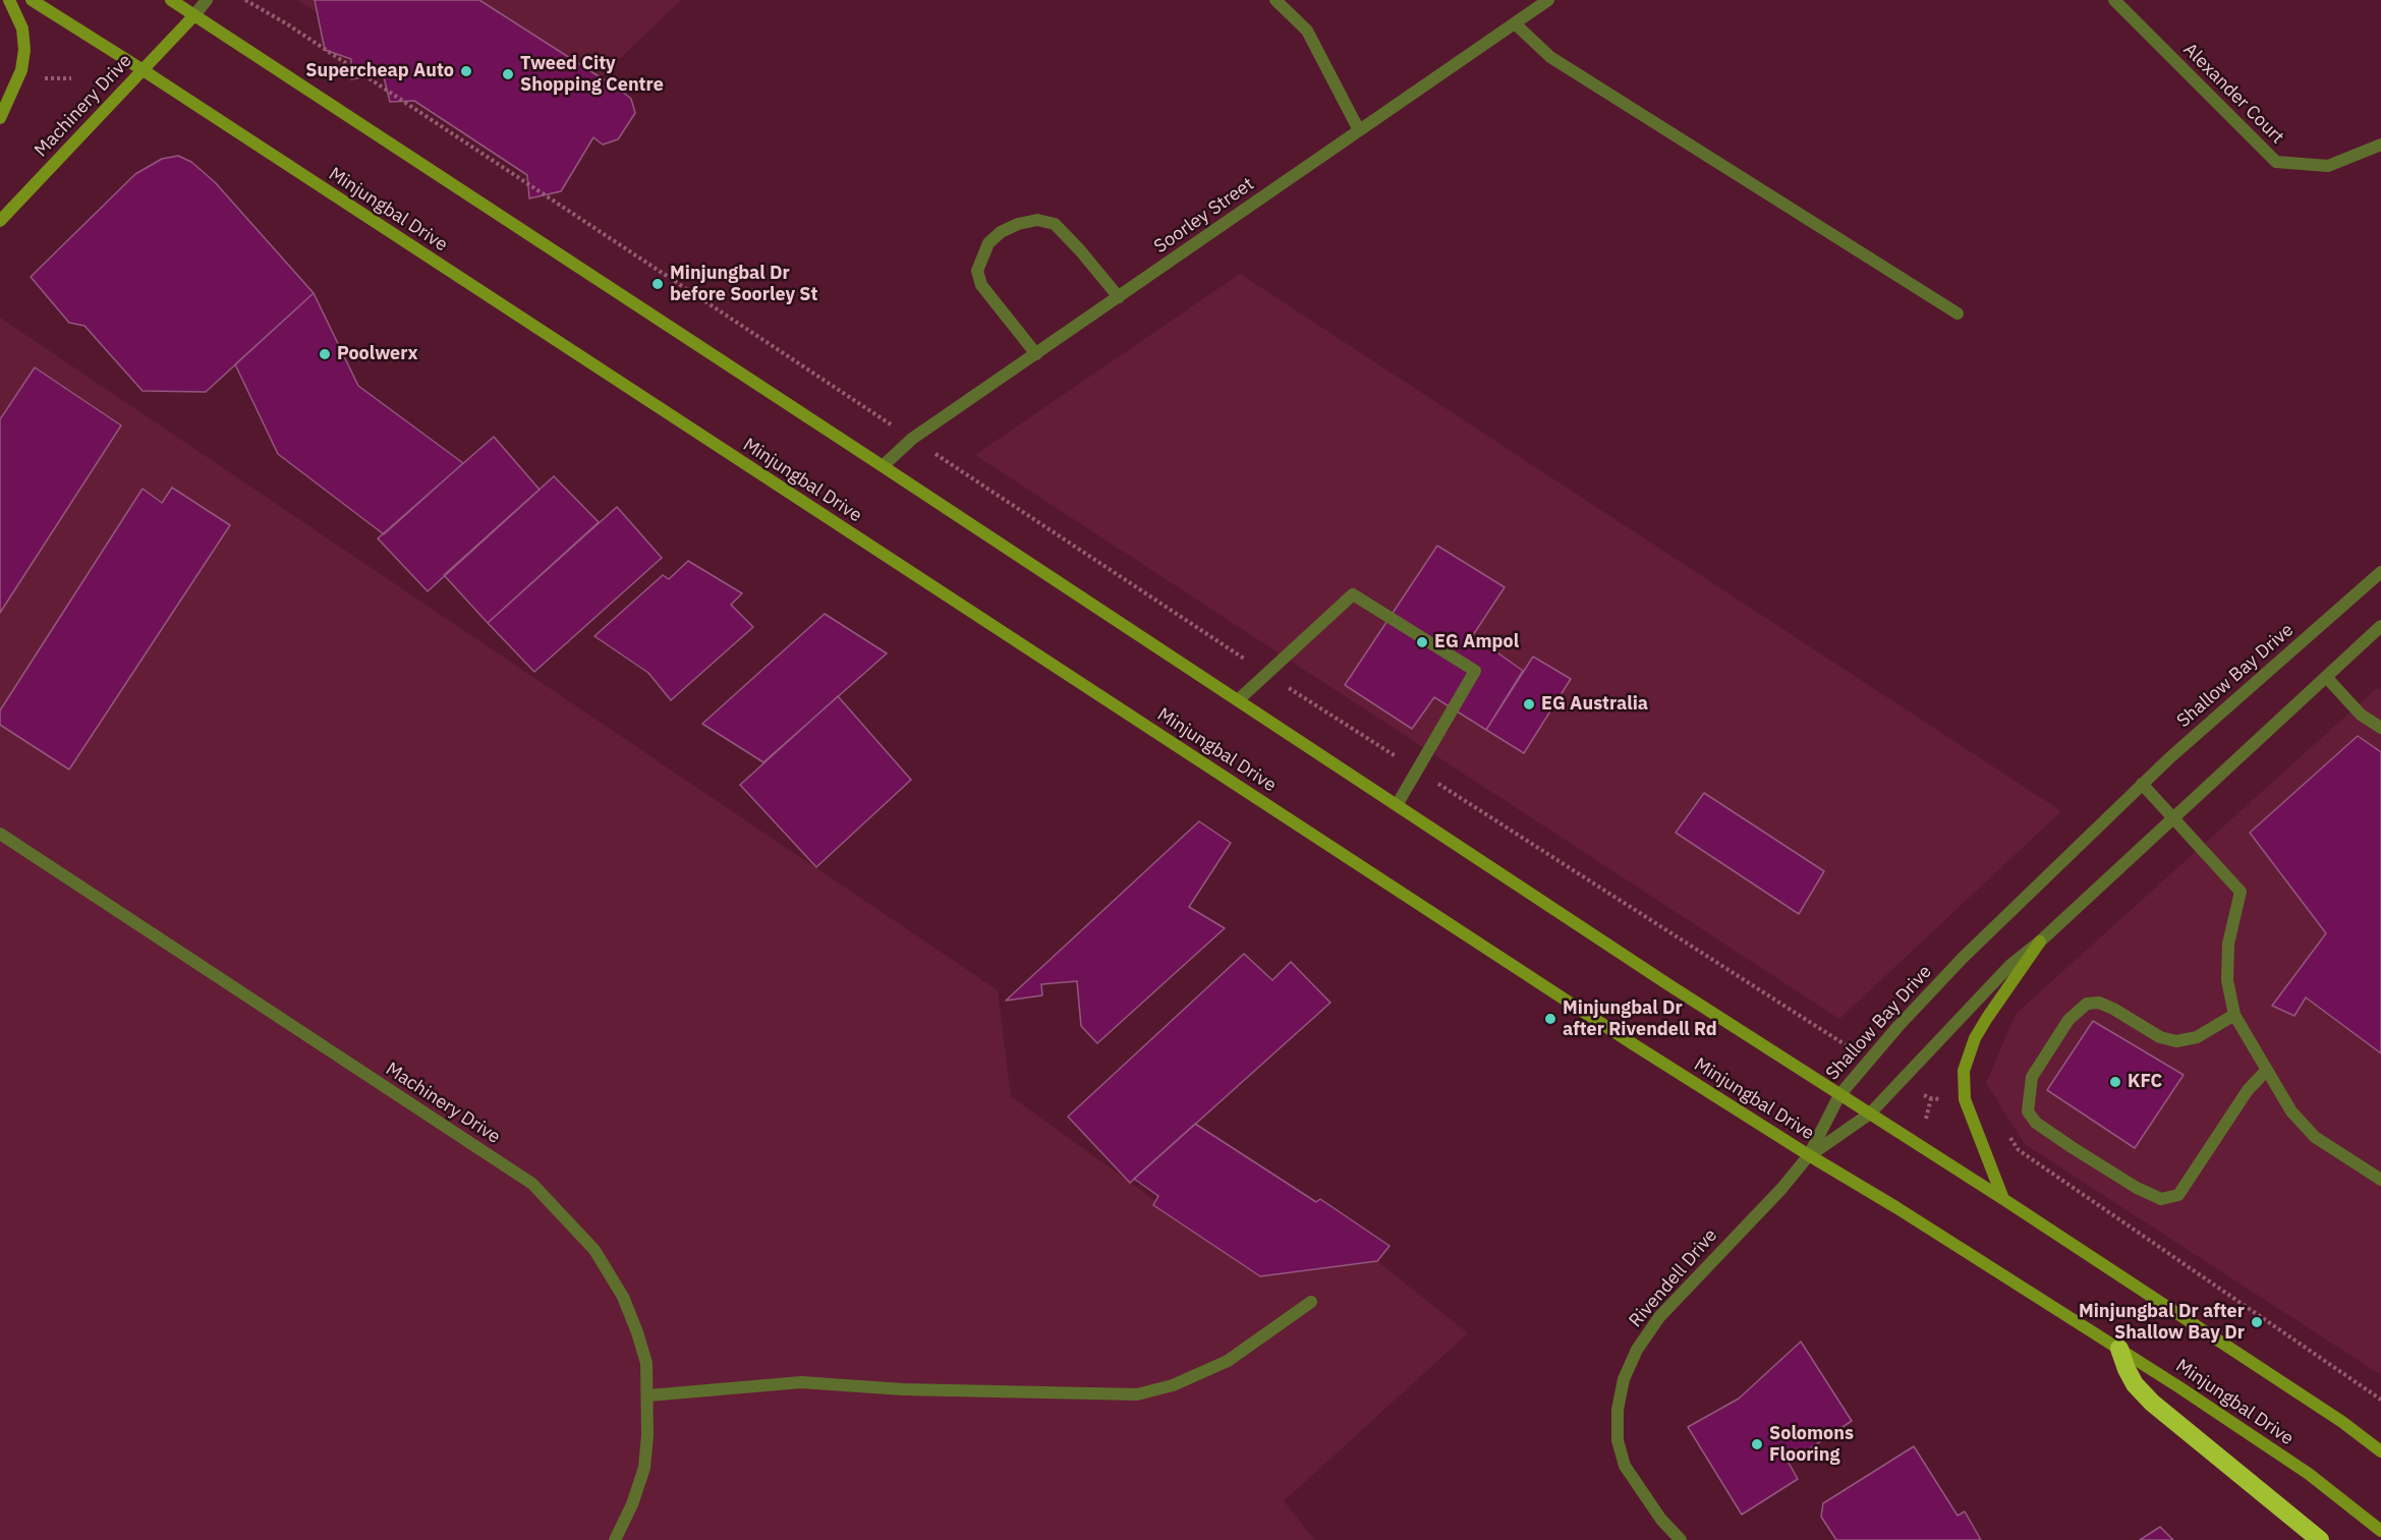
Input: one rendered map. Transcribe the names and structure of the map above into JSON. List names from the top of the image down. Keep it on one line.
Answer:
{"streets":{"main road":["Machinery Drive","Minjungbal Drive"],"street":["Alexander Court","Soorley Street","Shallow Bay Drive","Rivendell Drive"]},"crossings":[["Machinery Drive","Minjungbal Drive"],["Minjungbal Drive","Shallow Bay Drive"],["Minjungbal Drive","Rivendell Drive"],["Shallow Bay Drive","Rivendell Drive"]],"places":["Supercheap Auto","Tweed City Shopping Centre","Minjungbal Dr before Soorley St","Poolwerx","EG Ampol","EG Australia","Minjungbal Dr after Rivendell Rd","KFC","Minjungbal Dr after Shallow Bay Dr","Solomons Flooring"]}
